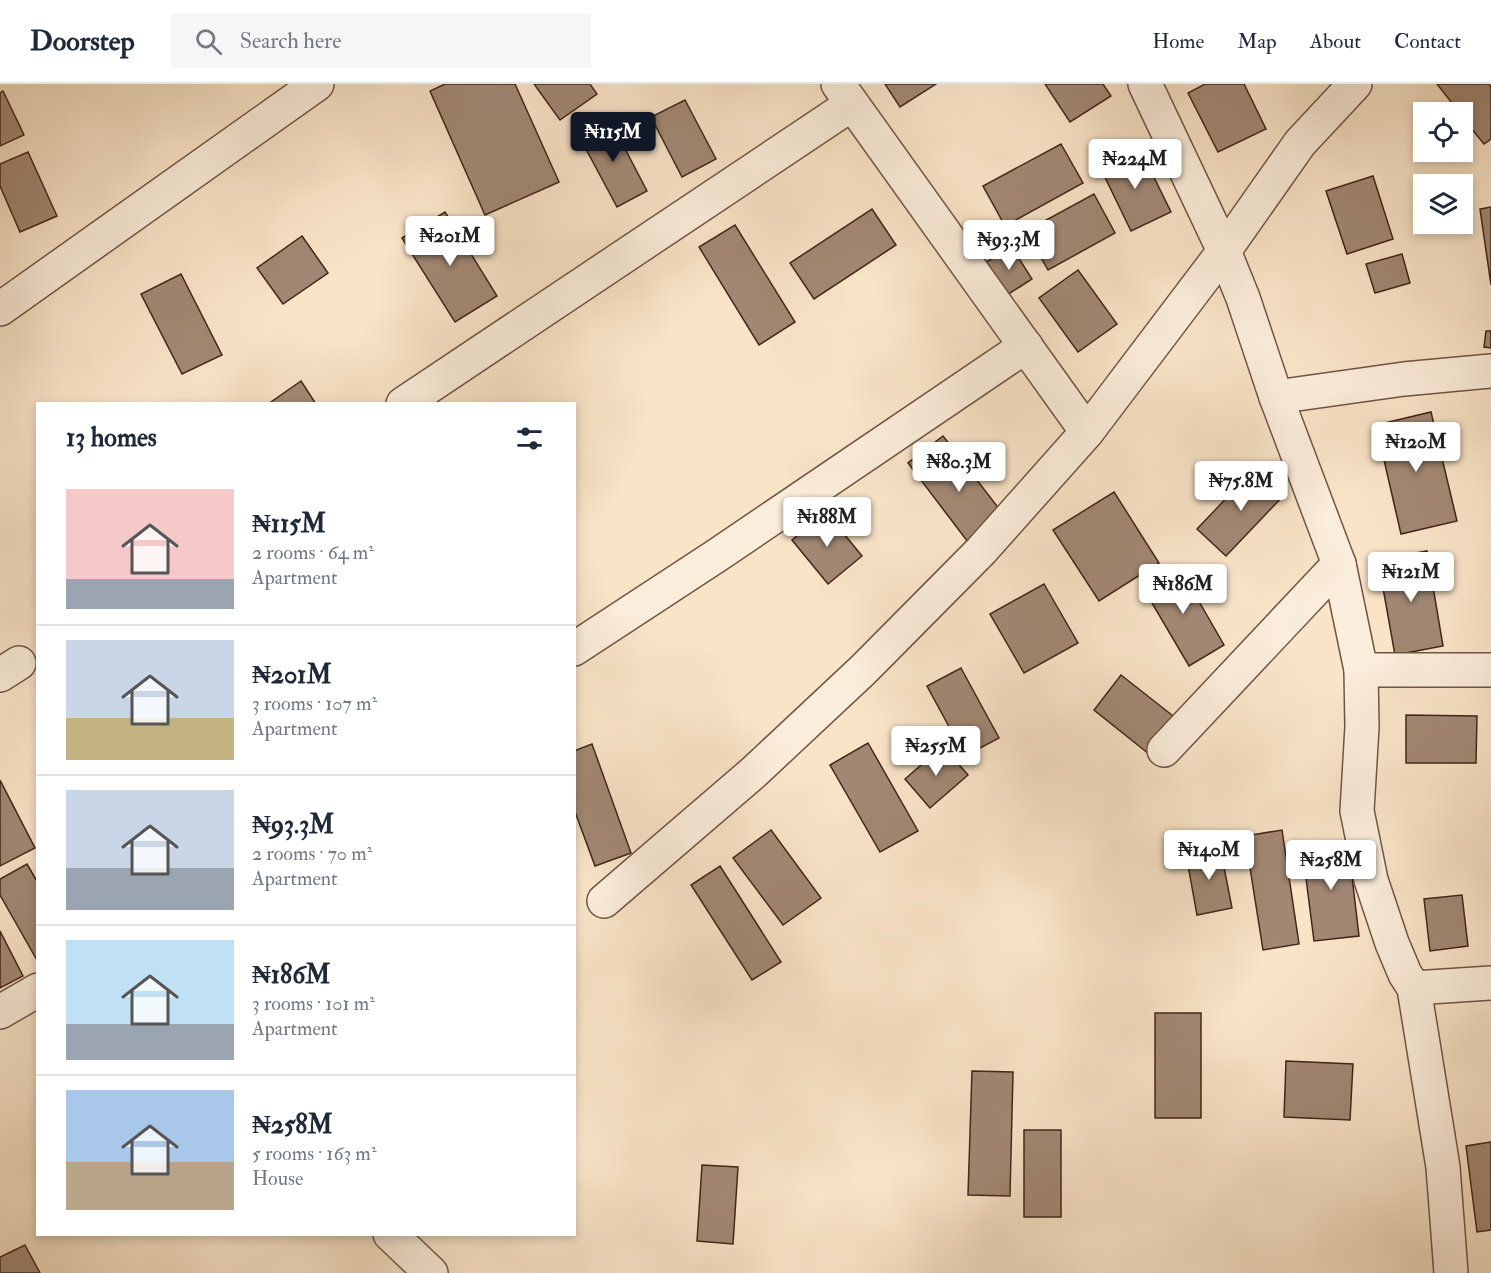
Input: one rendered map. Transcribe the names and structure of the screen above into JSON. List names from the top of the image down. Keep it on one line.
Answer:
{"page":{"header":"Doorstep","search":"Search here","nav":["Home","Map","About","Contact"],"price":["₦115M","₦224M","₦201M","₦93.3M","₦120M","₦80.3M","₦75.8M","₦188M","₦121M","₦186M","₦255M","₦140M","₦258M"],"heading":"13 homes","list":[{"name":"₦115M","note":"2 rooms · 64 m² · Apartment"},{"name":"₦201M","note":"3 rooms · 107 m² · Apartment"},{"name":"₦93.3M","note":"2 rooms · 70 m² · Apartment"},{"name":"₦186M","note":"3 rooms · 101 m² · Apartment"},{"name":"₦258M","note":"5 rooms · 163 m² · House"}]}}
